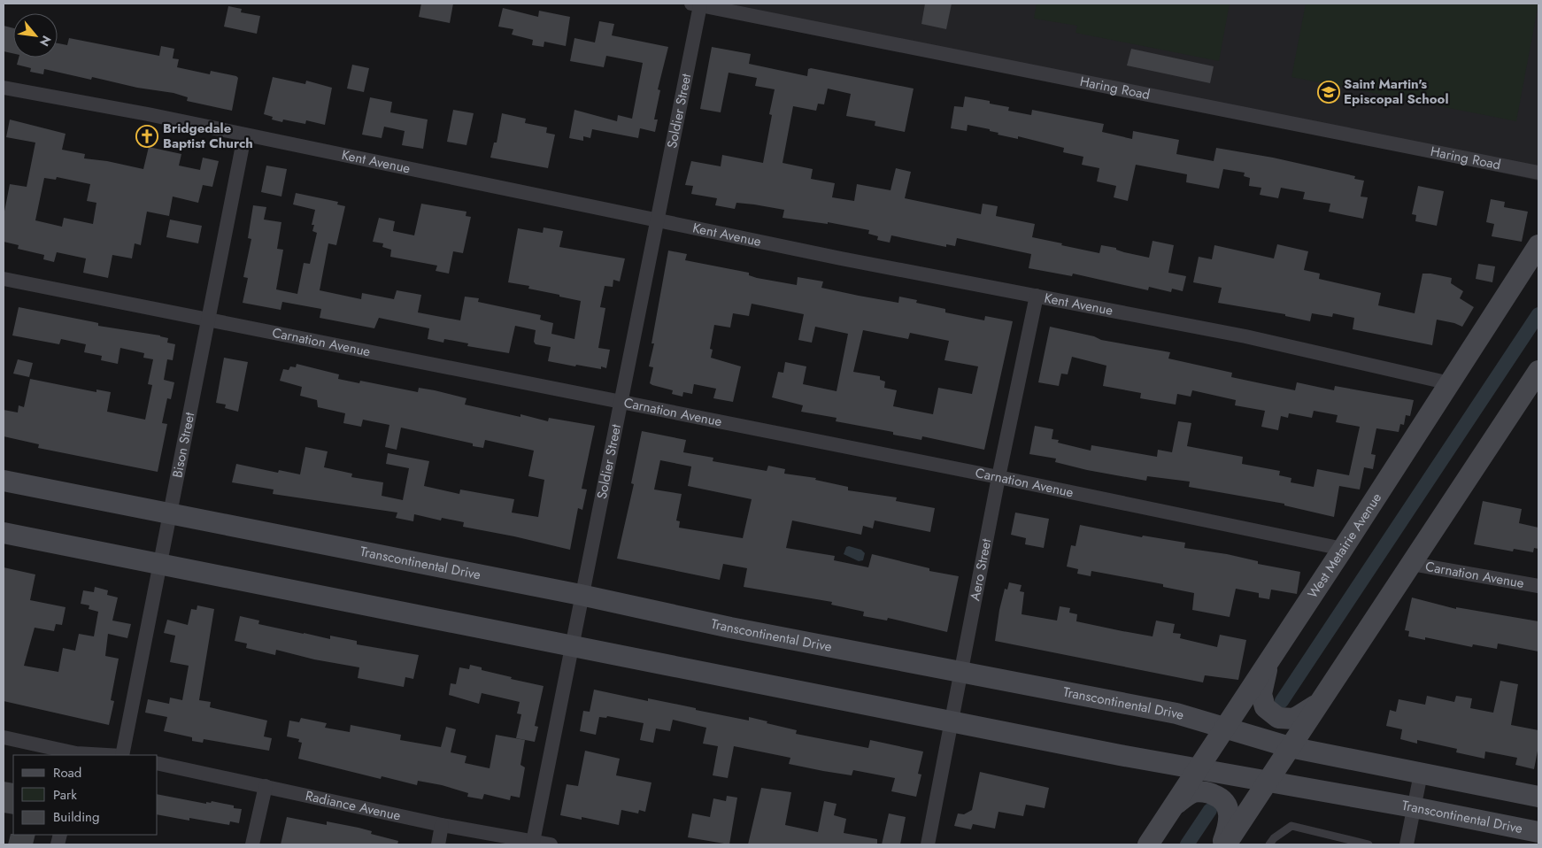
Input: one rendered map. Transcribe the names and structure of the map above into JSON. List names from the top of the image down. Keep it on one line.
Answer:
{"streets":{"street":["Haring Road","Soldier Street","Kent Avenue","Carnation Avenue","Bison Street","West Metairie Avenue","Transcontinental Drive","Aero Street","Radiance Avenue"]},"crossings":[["Haring Road","Soldier Street"],["Soldier Street","Kent Avenue"],["Soldier Street","Carnation Avenue"],["Soldier Street","Transcontinental Drive"],["Soldier Street","Radiance Avenue"],["Kent Avenue","Bison Street"],["Kent Avenue","West Metairie Avenue"],["Kent Avenue","Aero Street"],["Carnation Avenue","Bison Street"],["Carnation Avenue","West Metairie Avenue"],["Carnation Avenue","Aero Street"],["Bison Street","Transcontinental Drive"],["West Metairie Avenue","Transcontinental Drive"],["Transcontinental Drive","Aero Street"]],"places":{"school or university":["Saint Martin's Episcopal School"],"church":["Bridgedale Baptist Church"]},"legend":["Road","Park","Building"],"north":"bottom right"}
